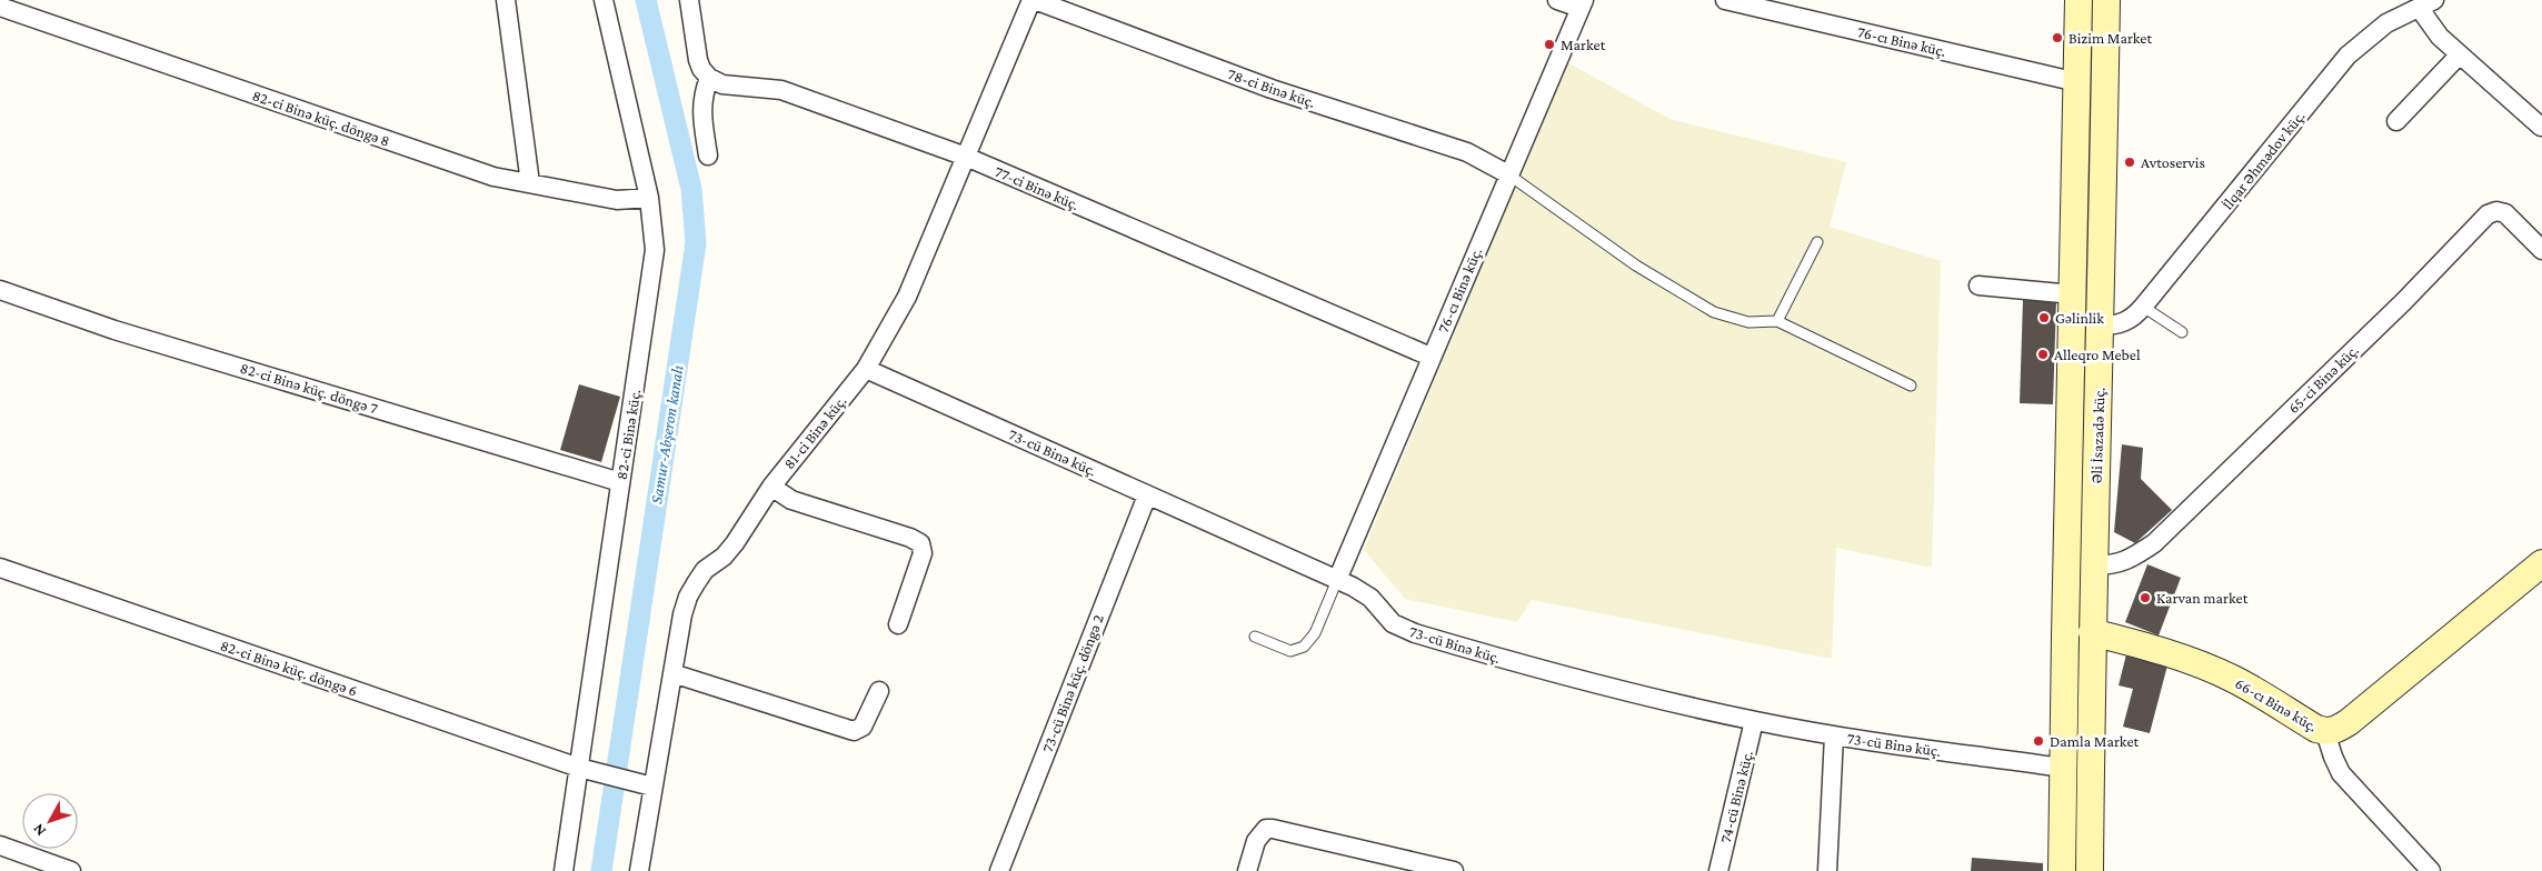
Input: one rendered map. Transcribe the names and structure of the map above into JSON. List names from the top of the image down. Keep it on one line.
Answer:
{"streets":{"main road":["Əli İsazadə küç.","66-cı Binə küç."],"street":["76-cı Binə küç.","78-ci Binə küç.","82-ci Binə küç. döngə 8","İlqar Əhmədov küç.","77-ci Binə küç.","65-ci Binə küç.","82-ci Binə küç. döngə 7","81-ci Binə küç.","82-ci Binə küç.","73-cü Binə küç.","82-ci Binə küç. döngə 6","73-cü Binə küç. döngə 2","74-cü Binə küç."]},"crossings":[["76-cı Binə küç.","78-ci Binə küç."],["76-cı Binə küç.","77-ci Binə küç."],["76-cı Binə küç.","Əli İsazadə küç."],["76-cı Binə küç.","73-cü Binə küç."],["78-ci Binə küç.","81-ci Binə küç."],["82-ci Binə küç. döngə 8","82-ci Binə küç."],["İlqar Əhmədov küç.","Əli İsazadə küç."],["77-ci Binə küç.","81-ci Binə küç."],["65-ci Binə küç.","Əli İsazadə küç."],["82-ci Binə küç. döngə 7","82-ci Binə küç."],["81-ci Binə küç.","73-cü Binə küç."],["81-ci Binə küç.","82-ci Binə küç. döngə 6"],["82-ci Binə küç.","82-ci Binə küç. döngə 6"],["Əli İsazadə küç.","73-cü Binə küç."],["Əli İsazadə küç.","66-cı Binə küç."],["73-cü Binə küç.","73-cü Binə küç. döngə 2"],["73-cü Binə küç.","74-cü Binə küç."]],"water":["Samur-Abşeron kanalı"],"places":["Bizim Market","Market","Avtoservis","Gəlinlik","Alleqro Mebel","Karvan market","Damla Market"],"north":"bottom left"}
